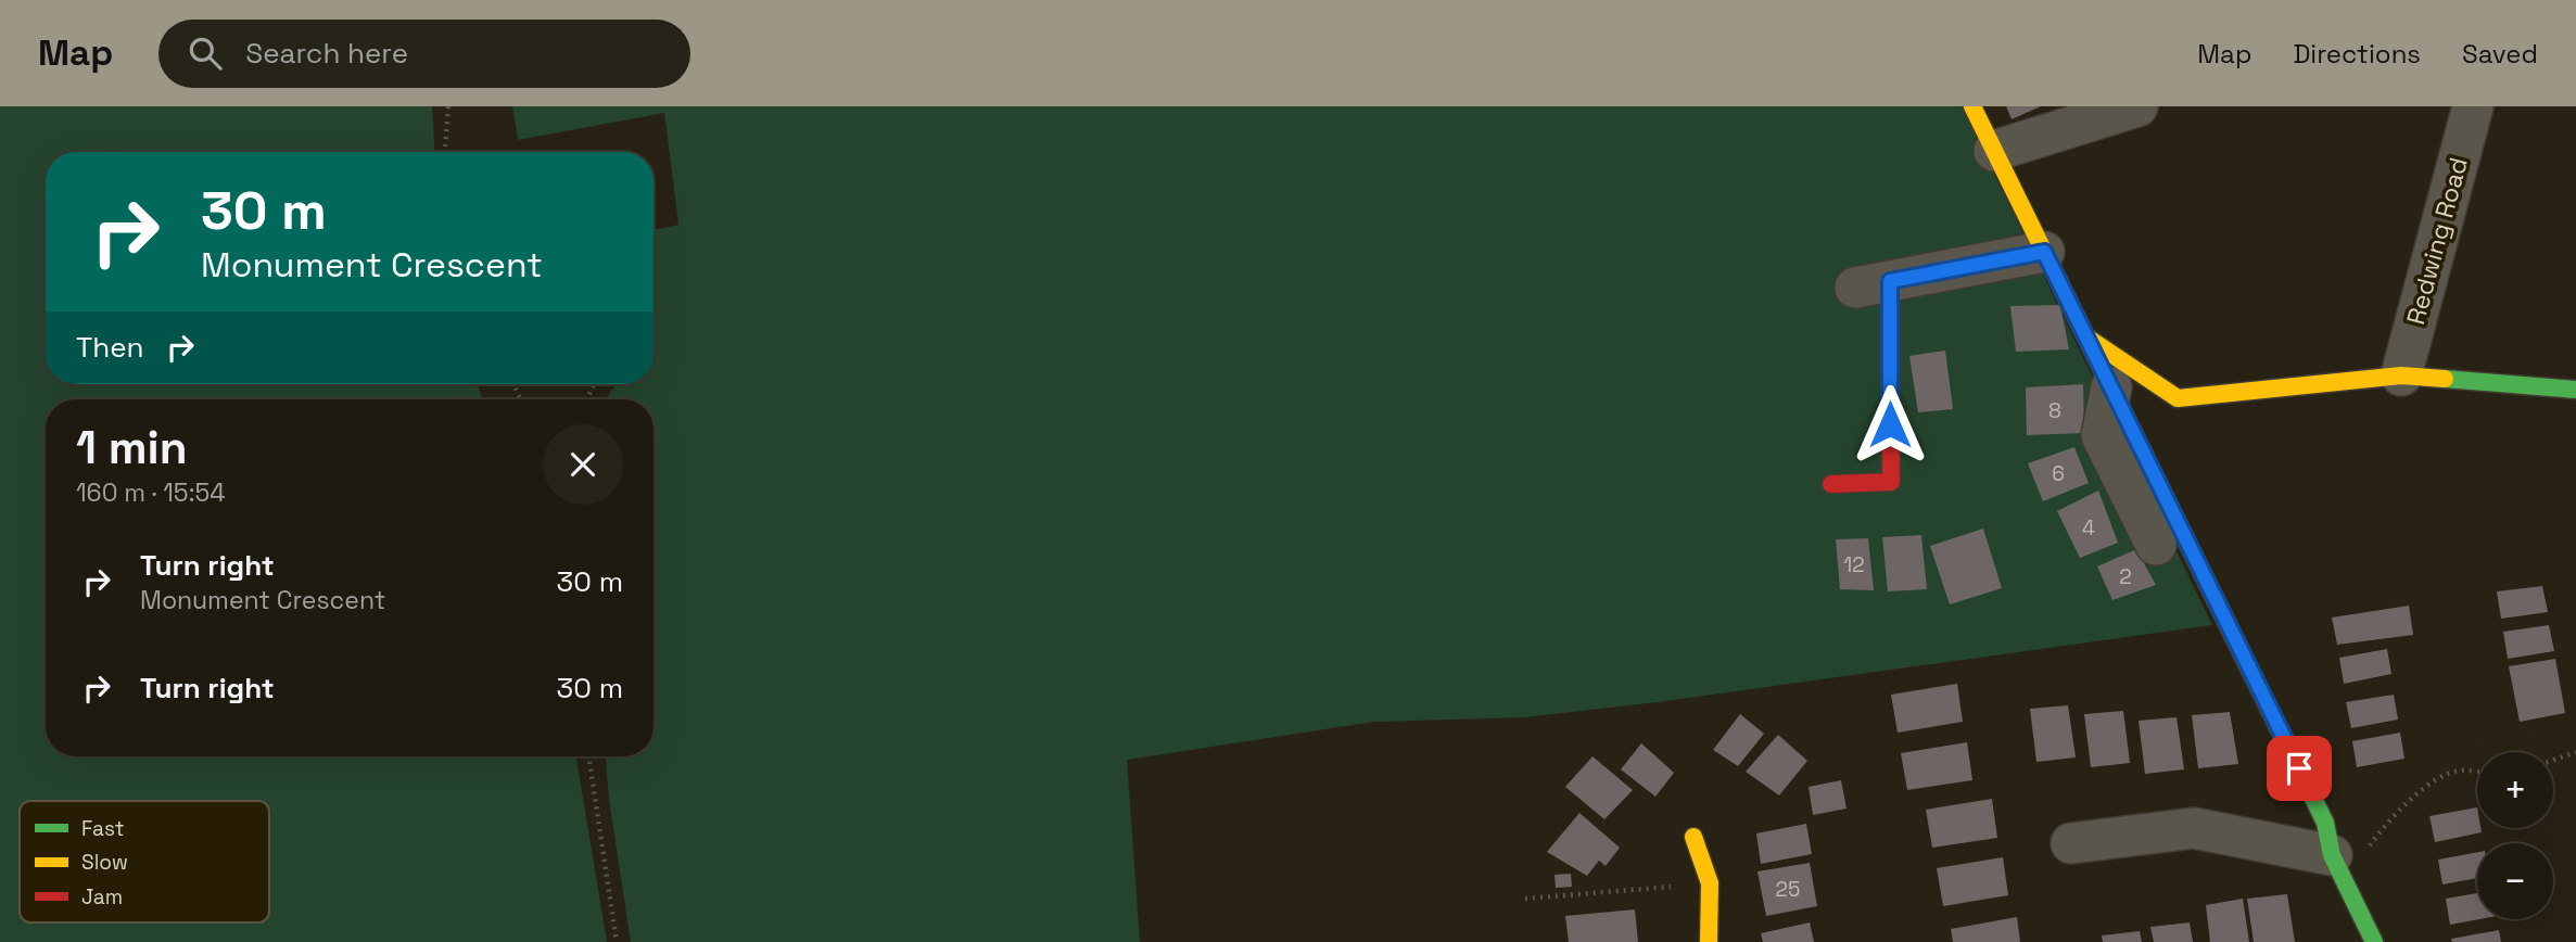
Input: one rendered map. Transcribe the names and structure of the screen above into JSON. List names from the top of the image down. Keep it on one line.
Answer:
{"streets":{"street":["Redwing Road"]},"house_numbers":["8","6","4","12","2","25"],"legend":["Fast","Slow","Jam"],"page":{"header":"Map","search":"Search here","nav":["Map","Directions","Saved"],"turn":["30 m","Monument Crescent"],"then":"Then","heading":["1 min","160 m · 15:54"],"list":[{"name":"Turn right","note":"Monument Crescent","value":"30 m"},{"name":"Turn right","value":"30 m"}],"map_buttons":["+","−"]}}
